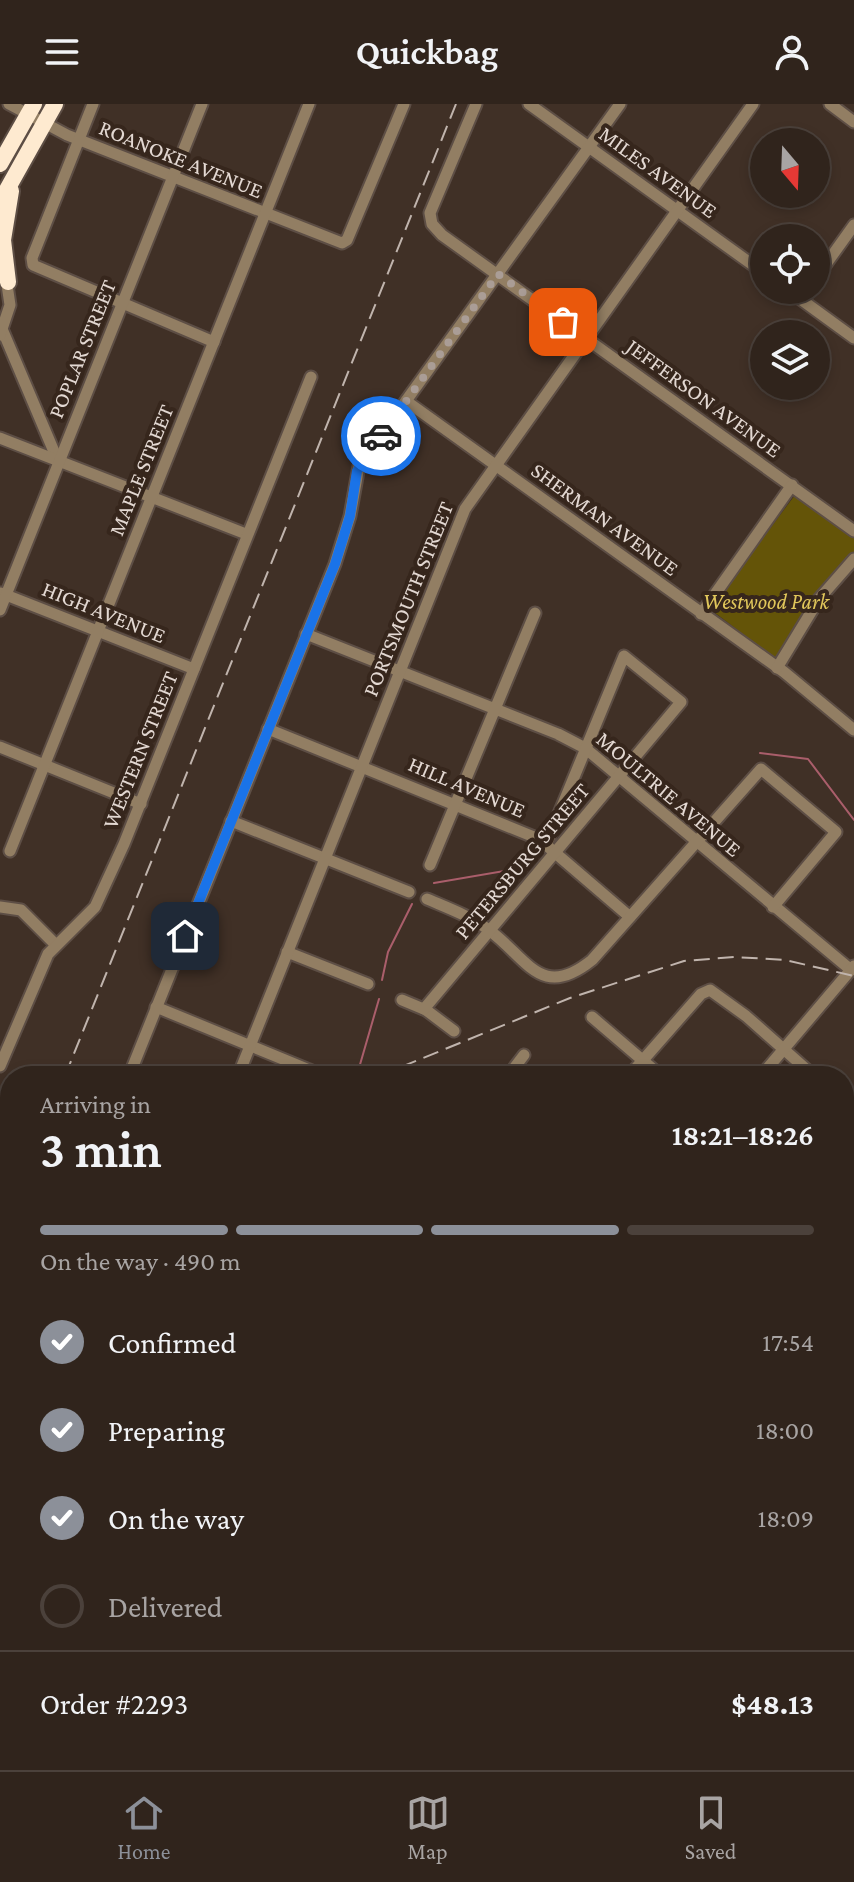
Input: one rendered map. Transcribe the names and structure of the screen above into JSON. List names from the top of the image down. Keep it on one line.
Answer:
{"streets":{"street":["ROANOKE AVENUE","MILES AVENUE","POPLAR STREET","JEFFERSON AVENUE","MAPLE STREET","SHERMAN AVENUE","PORTSMOUTH STREET","HIGH AVENUE","WESTERN STREET","HILL AVENUE","MOULTRIE AVENUE","PETERSBURG STREET"]},"crossings":[["ROANOKE AVENUE","POPLAR STREET"],["ROANOKE AVENUE","MAPLE STREET"],["MILES AVENUE","PORTSMOUTH STREET"],["POPLAR STREET","HIGH AVENUE"],["JEFFERSON AVENUE","PORTSMOUTH STREET"],["MAPLE STREET","HIGH AVENUE"],["SHERMAN AVENUE","PORTSMOUTH STREET"],["PORTSMOUTH STREET","HILL AVENUE"],["PORTSMOUTH STREET","MOULTRIE AVENUE"],["HIGH AVENUE","WESTERN STREET"],["HILL AVENUE","PETERSBURG STREET"],["MOULTRIE AVENUE","PETERSBURG STREET"]],"parks":["Westwood Park"],"north":"bottom","page":{"header":"Quickbag","heading":["3 min","Arriving in","18:21–18:26"],"panel":["Order #2293","$48.13"],"bar":"On the way · 490 m","list":[["Confirmed","17:54"],["Preparing","18:00"],["On the way","18:09"],"Delivered"],"tabs":["Home","Map","Saved"]}}
